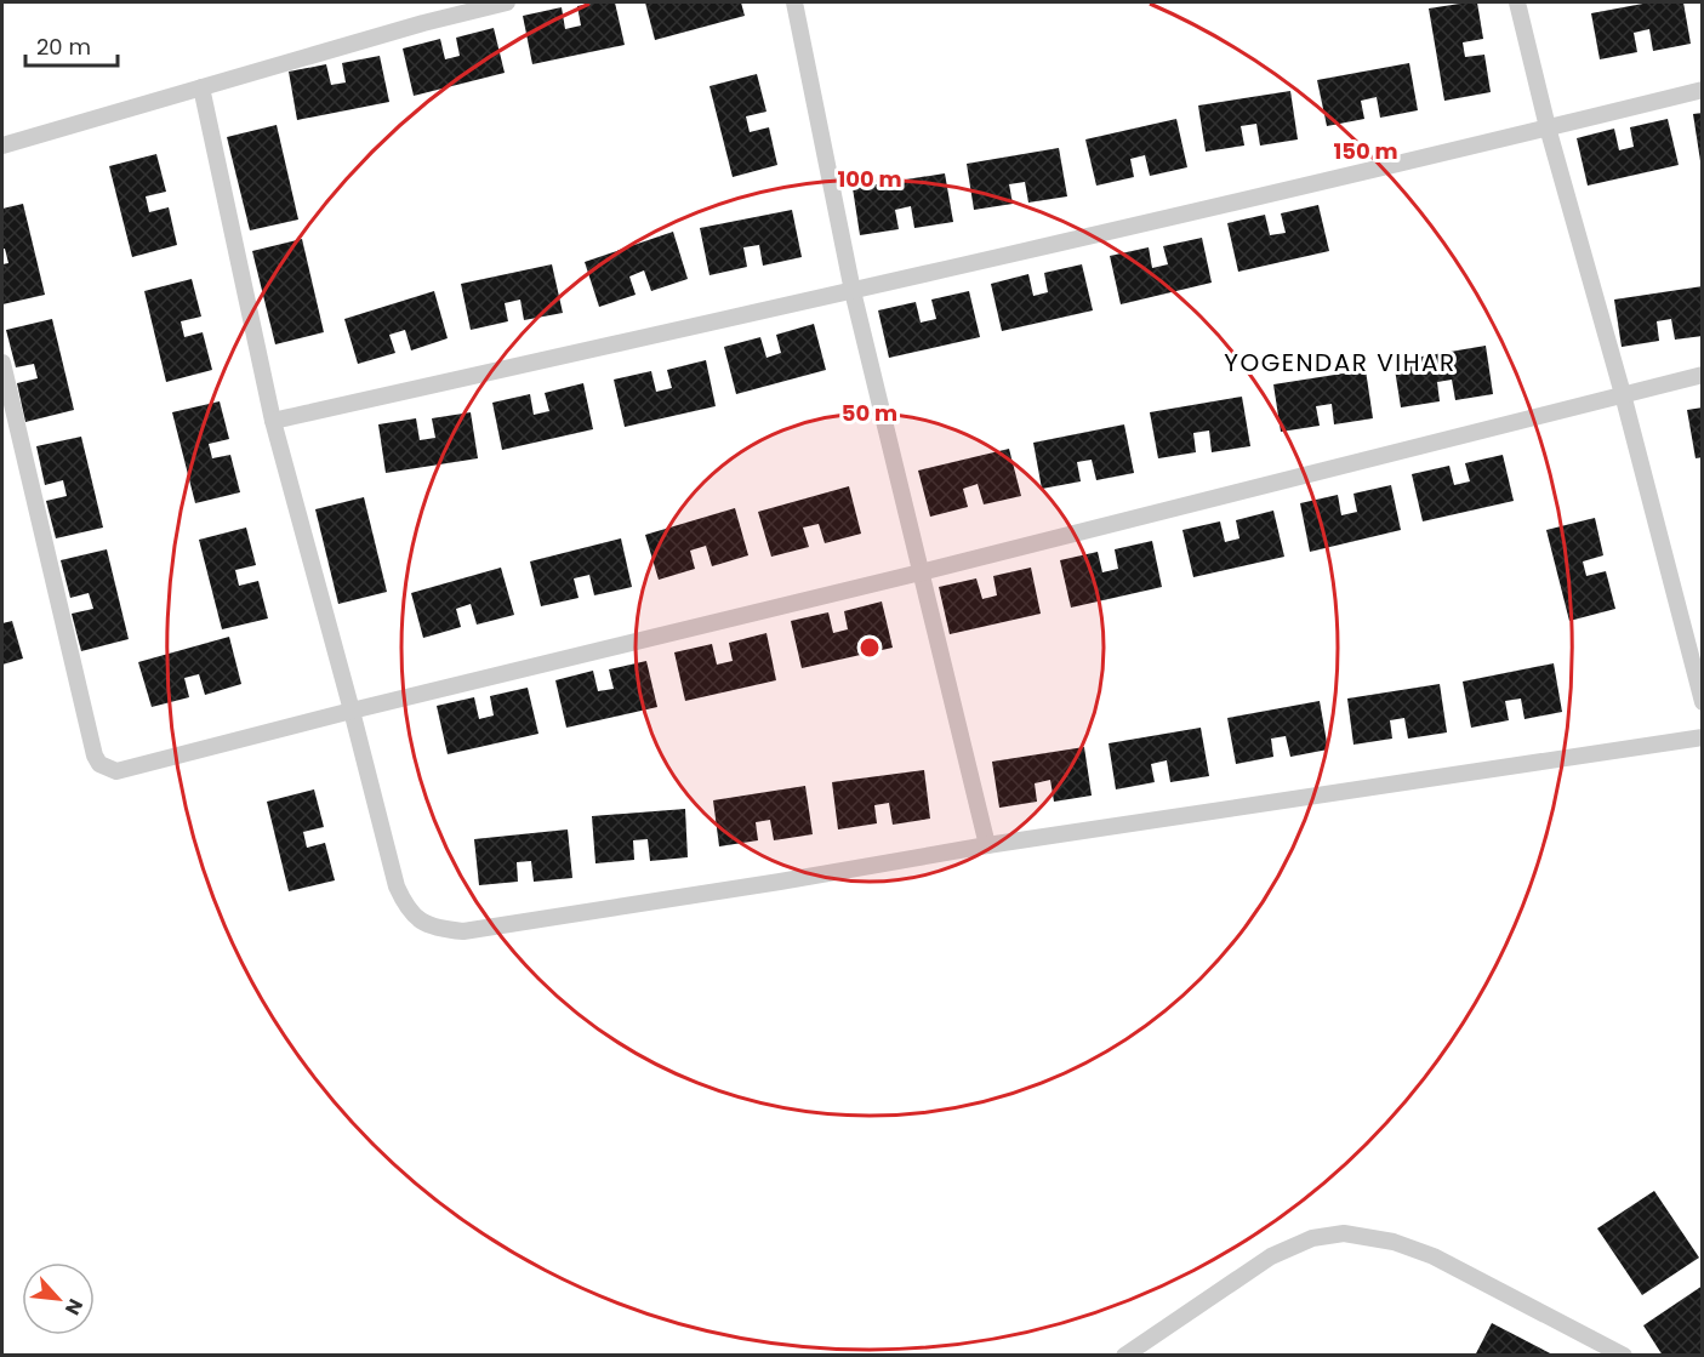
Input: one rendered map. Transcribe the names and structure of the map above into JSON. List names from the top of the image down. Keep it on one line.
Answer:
{"districts":["YOGENDAR VIHAR"],"scale_bar":"20 m","north":"bottom right","rings":["150 m","100 m","50 m"]}
